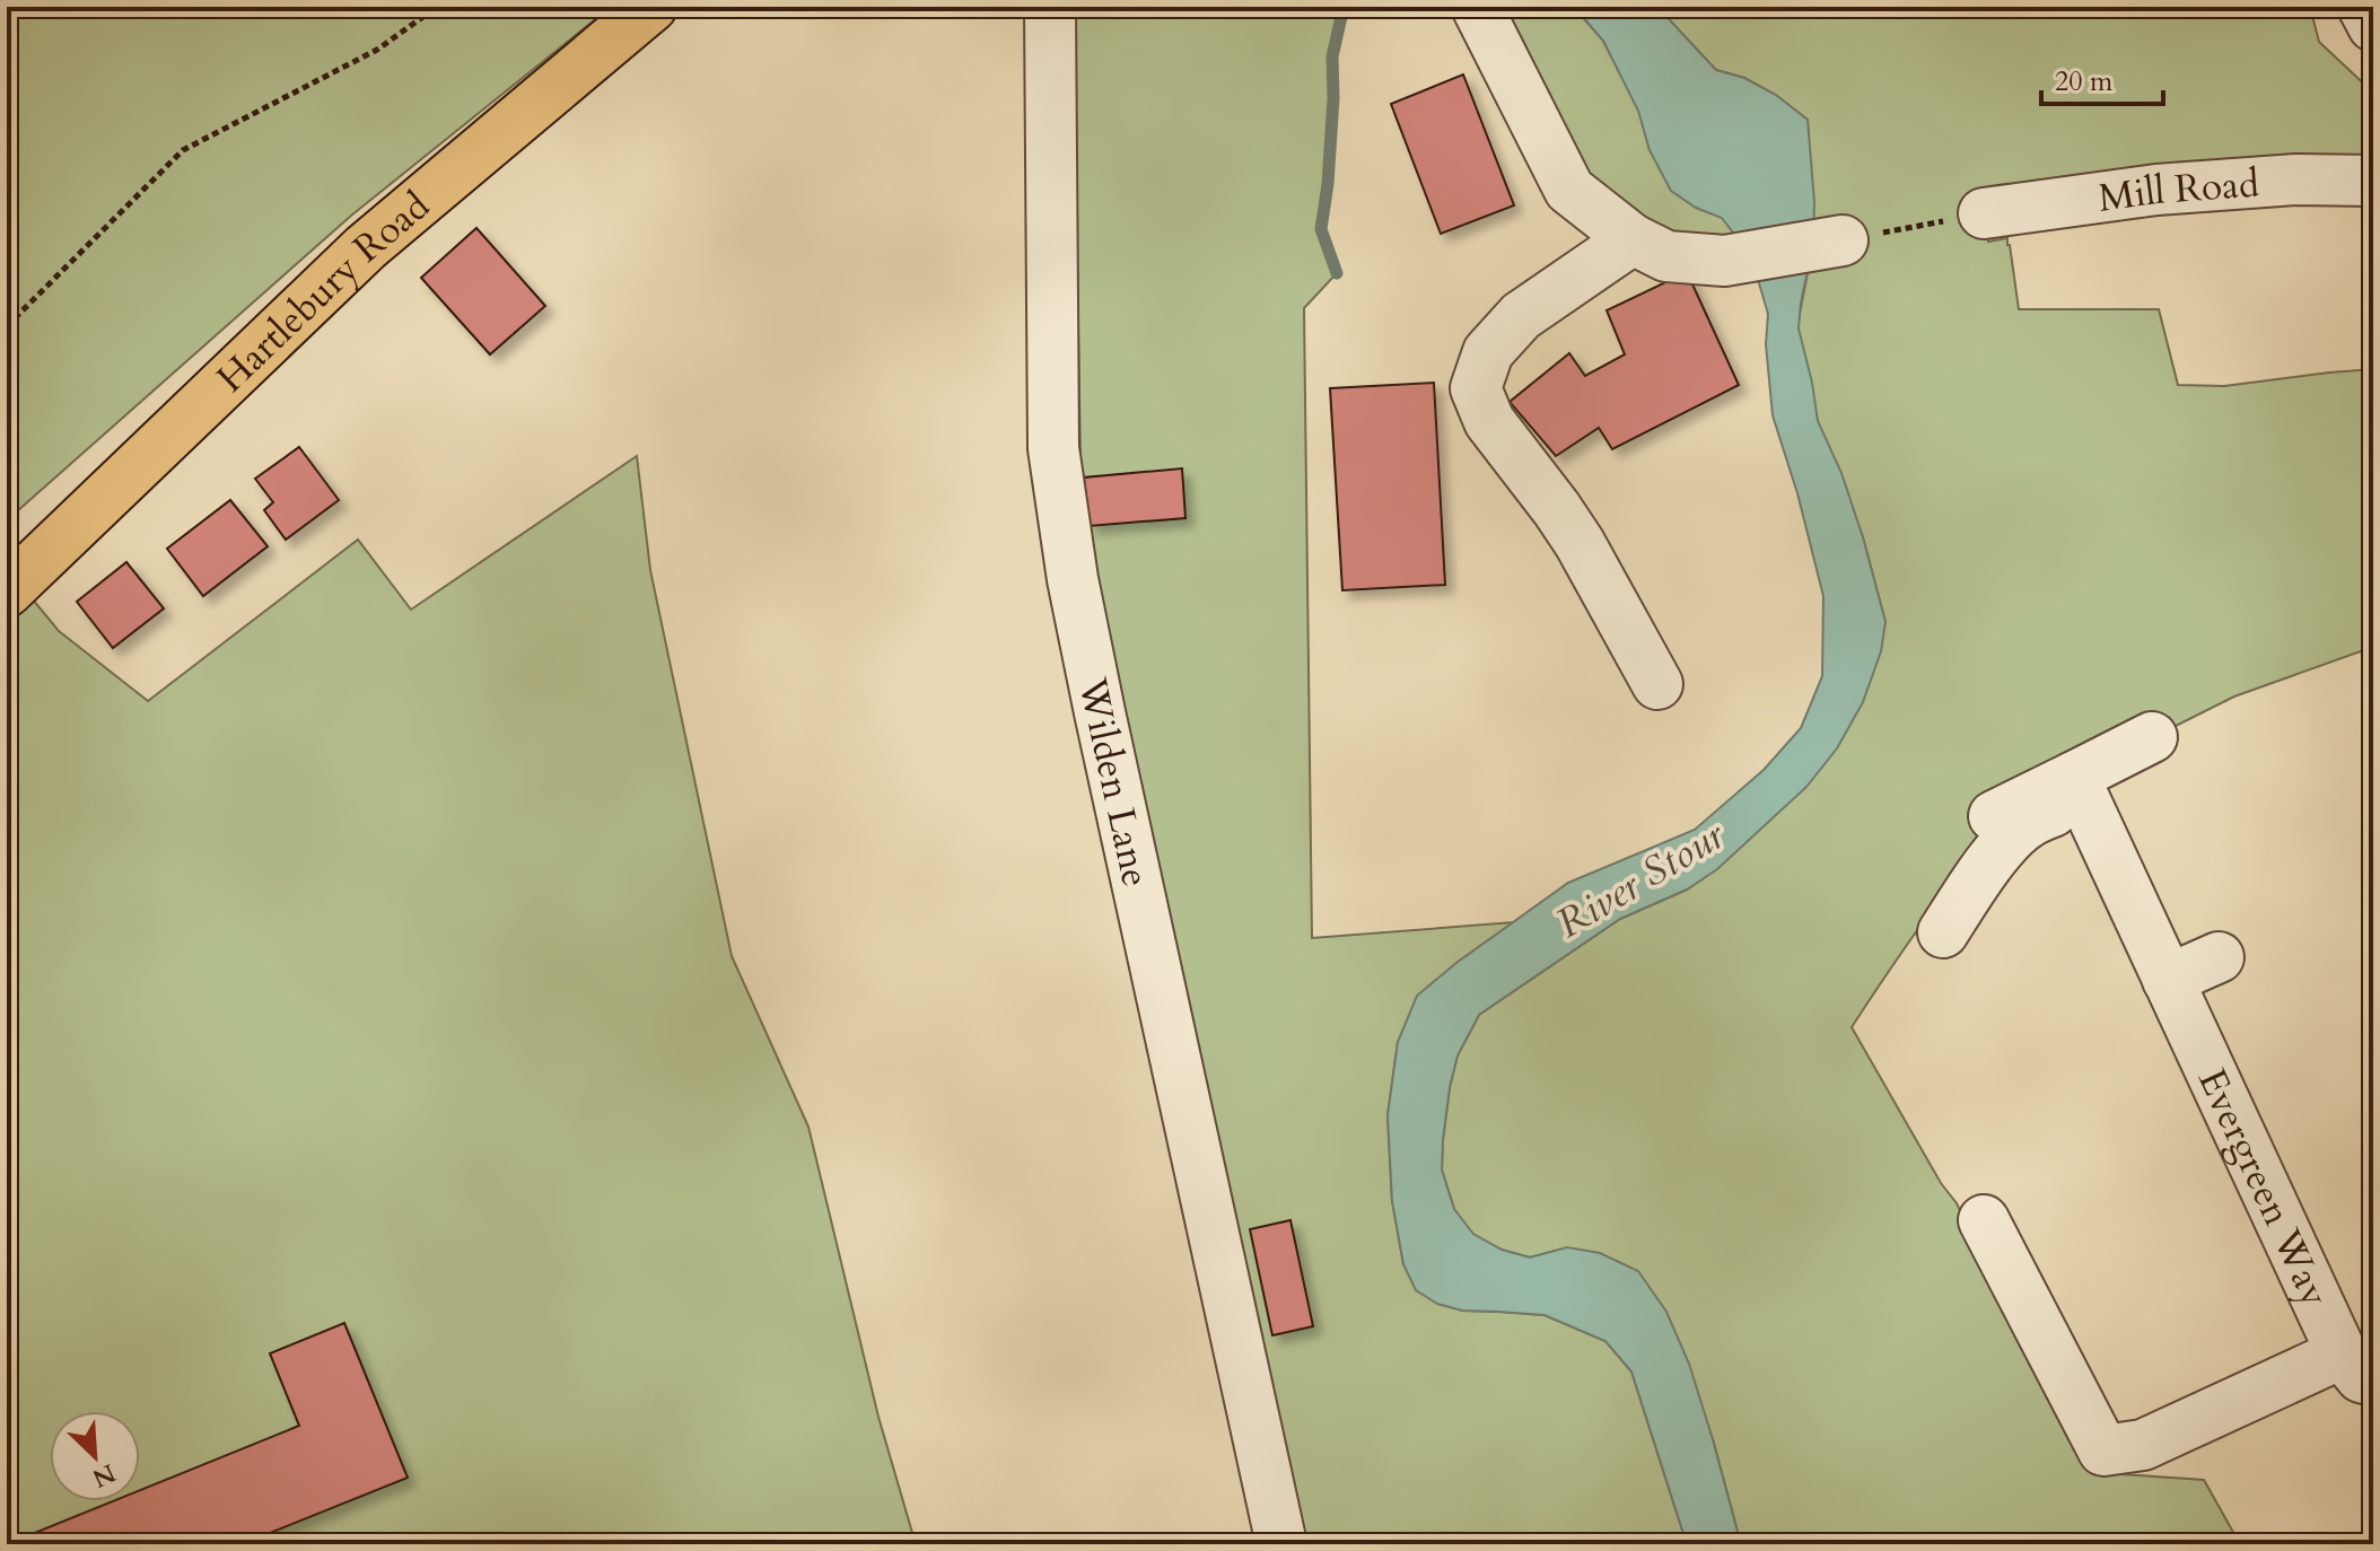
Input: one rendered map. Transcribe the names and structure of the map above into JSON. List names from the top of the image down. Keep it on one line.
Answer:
{"streets":{"main road":["Hartlebury Road"],"street":["Mill Road","Wilden Lane","Evergreen Way"]},"water":["River Stour"],"scale_bar":"20 m","north":"bottom right"}
